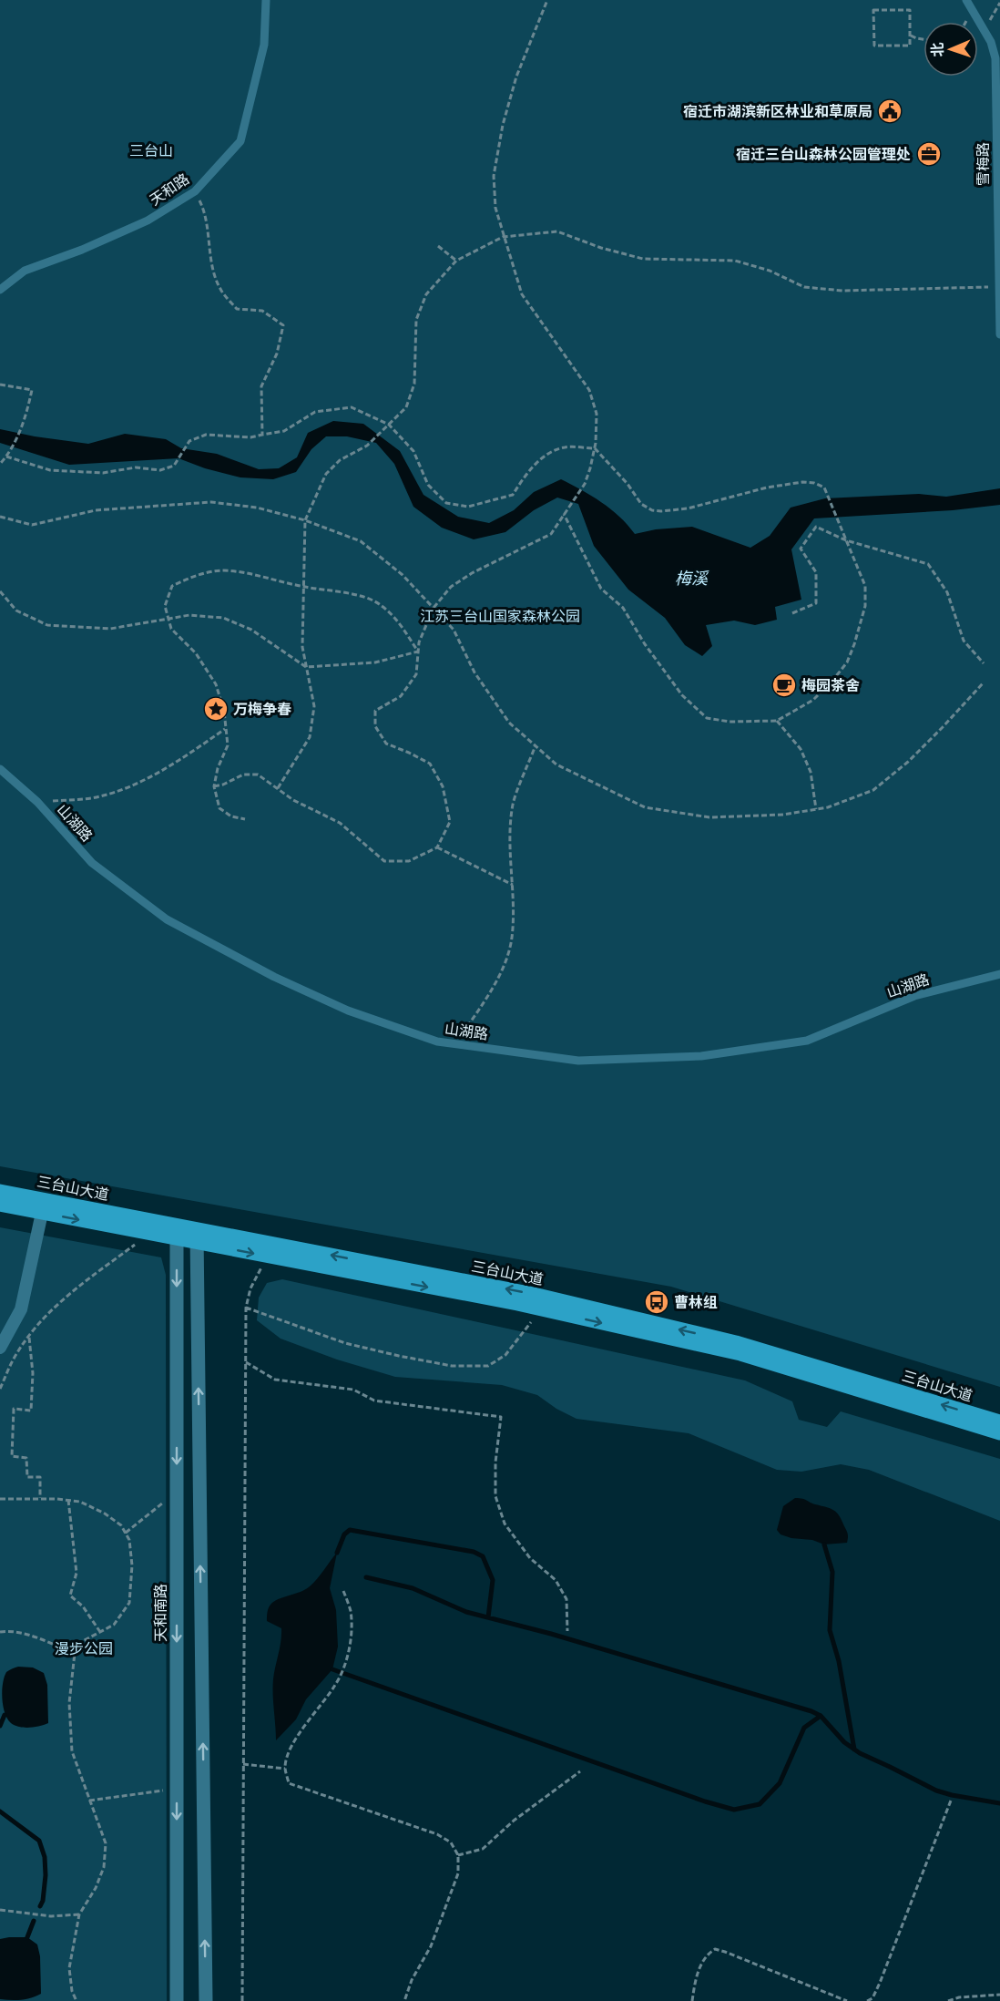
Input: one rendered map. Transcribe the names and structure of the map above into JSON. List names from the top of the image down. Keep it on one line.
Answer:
{"streets":{"main road":["三台山大道"],"street":["天和南路"],"lane":["雪梅路","天和路","山湖路"]},"crossings":[["三台山大道","天和南路"]],"water":["梅溪"],"parks":["三台山","江苏三台山国家森林公园","漫步公园"],"places":{"public building":["宿迁市湖滨新区林业和草原局"],"office":["宿迁三台山森林公园管理处"],"cafe":["梅园茶舍"],"place":["万梅争春"],"bus stop":["曹林组"]},"north":"left"}
